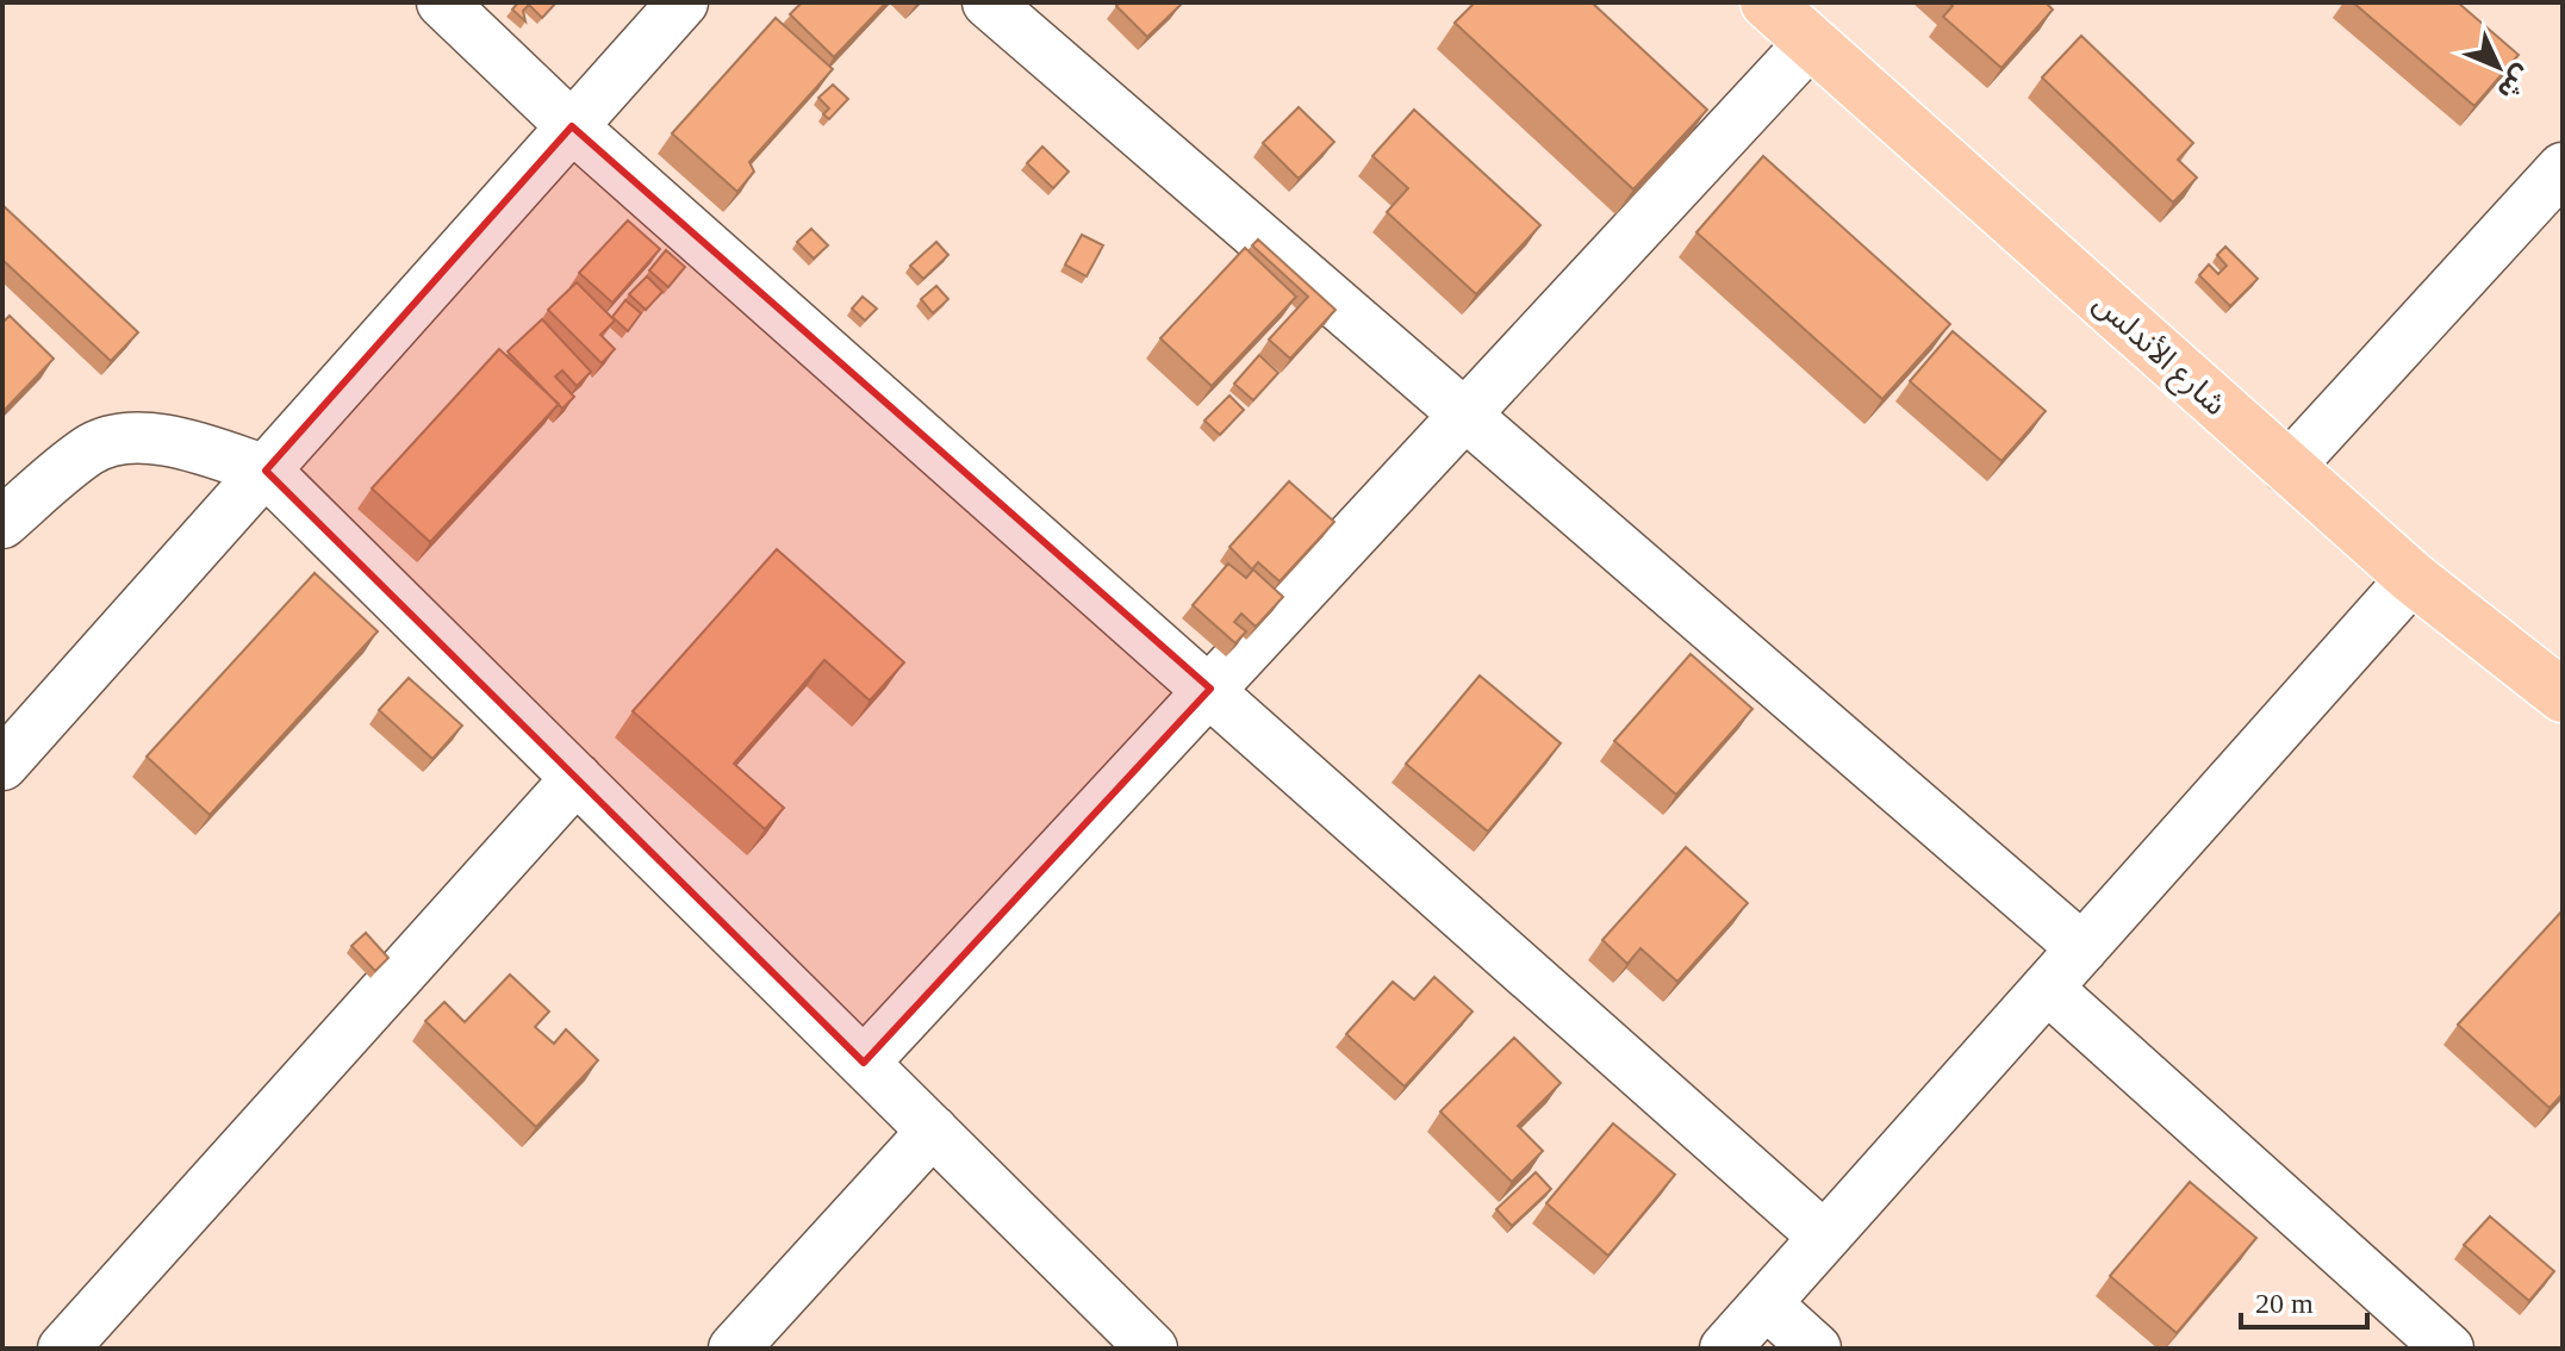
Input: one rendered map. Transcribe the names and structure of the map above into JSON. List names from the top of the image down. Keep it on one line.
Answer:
{"streets":{"main road":["شارع الأندلس"]},"scale_bar":"20 m","north":"bottom right"}
